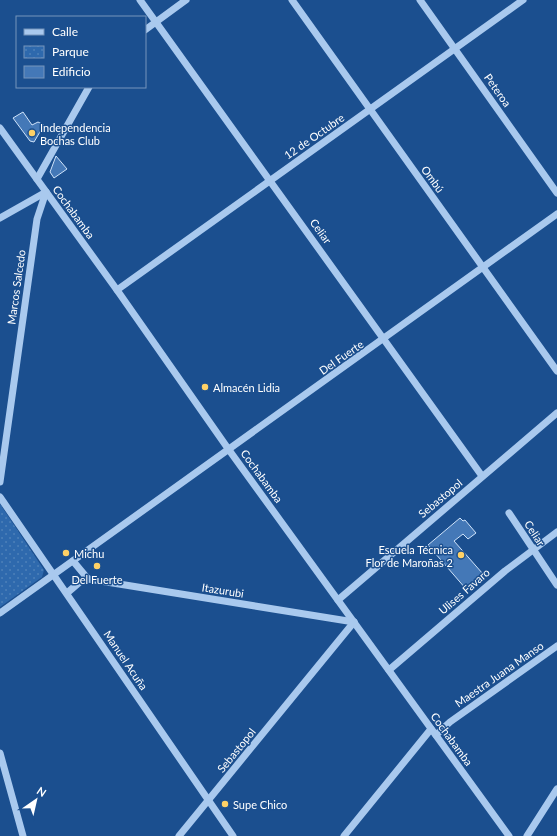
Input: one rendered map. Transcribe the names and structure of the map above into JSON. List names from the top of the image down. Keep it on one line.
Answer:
{"streets":{"street":["Peteroa","12 de Octubre","Ombú","Cochabamba","Celiar","Marcos Salcedo","Del Fuerte","Sebastopol","Itazurubi","Ulises Favaro","Manuel Acuña","Maestra Juana Manso"]},"crossings":[["Peteroa","12 de Octubre"],["12 de Octubre","Ombú"],["12 de Octubre","Cochabamba"],["12 de Octubre","Celiar"],["Ombú","Del Fuerte"],["Cochabamba","Marcos Salcedo"],["Cochabamba","Del Fuerte"],["Cochabamba","Sebastopol"],["Cochabamba","Itazurubi"],["Cochabamba","Ulises Favaro"],["Cochabamba","Maestra Juana Manso"],["Celiar","Del Fuerte"],["Celiar","Sebastopol"],["Celiar","Ulises Favaro"],["Del Fuerte","Manuel Acuña"],["Sebastopol","Itazurubi"],["Sebastopol","Manuel Acuña"]],"places":["Independencia Bochas Club","Almacén Lidia","Michu","Escuela Técnica Flor de Maroñas 2","Del Fuerte","Supe Chico"],"legend":["Calle","Parque","Edificio"],"north":"top right"}
